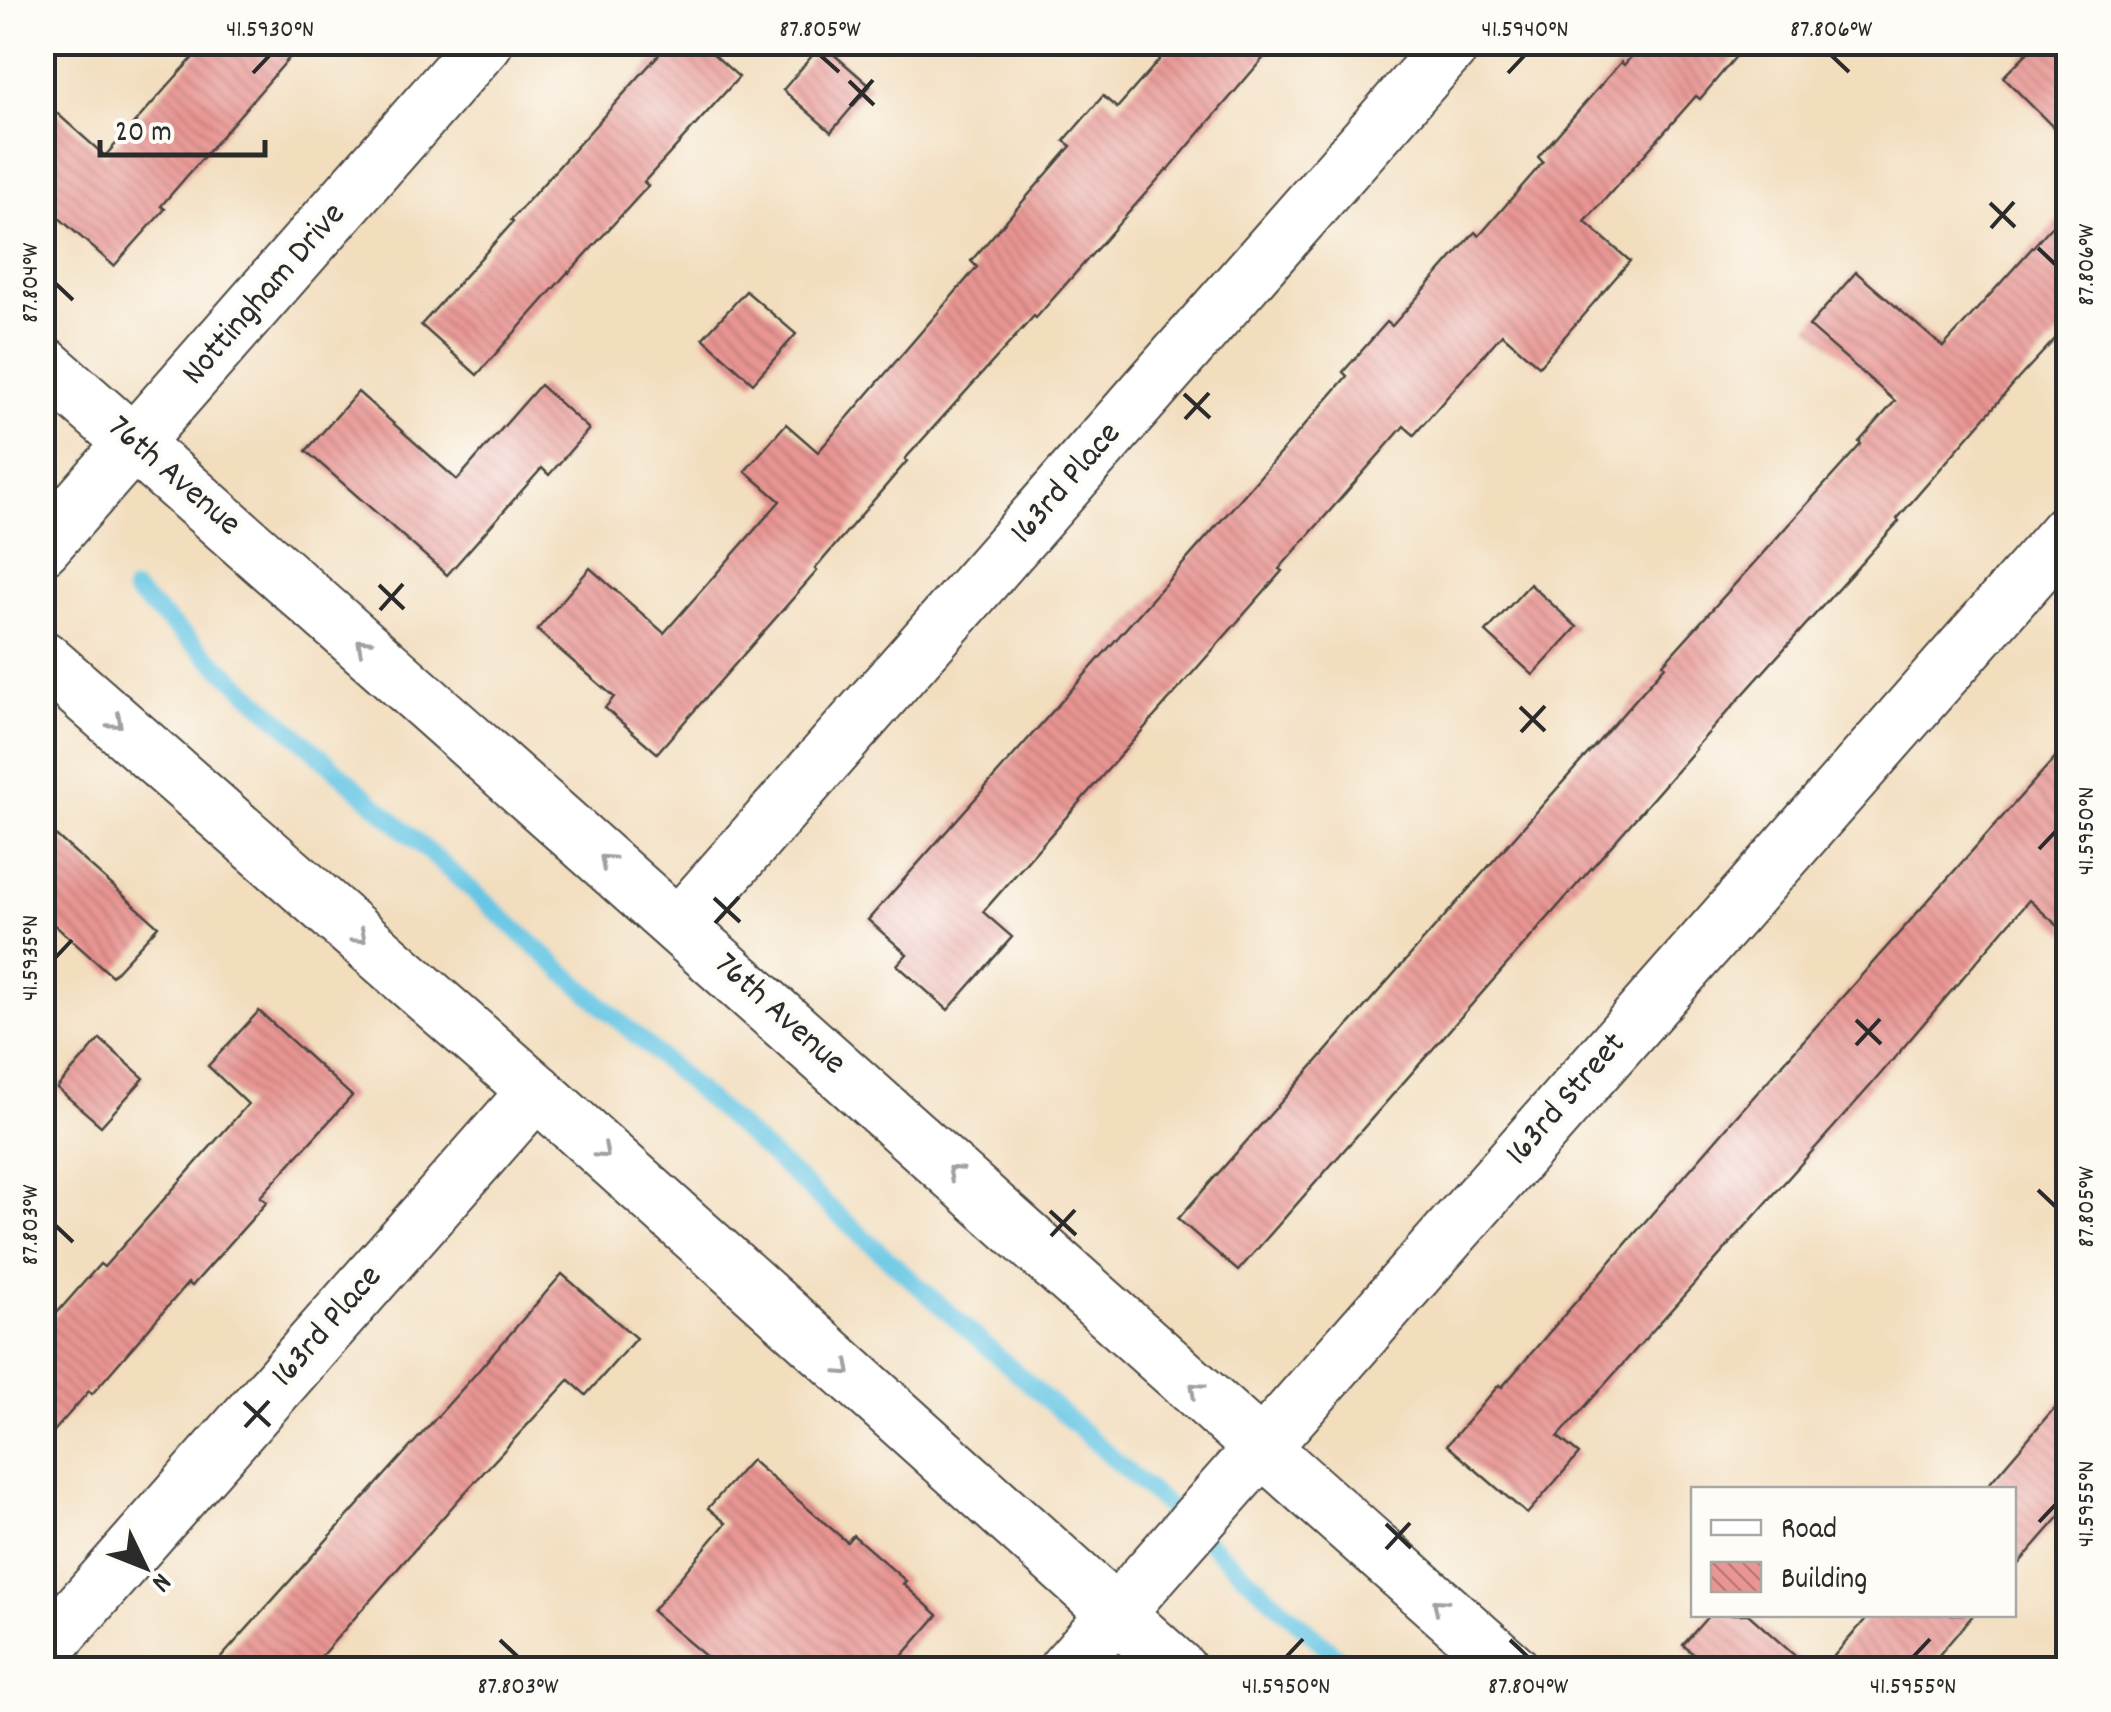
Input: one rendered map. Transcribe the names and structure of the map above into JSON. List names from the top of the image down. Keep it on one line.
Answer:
{"streets":{"street":["Nottingham Drive","76th Avenue","163rd Place","163rd Street"]},"crossings":[["Nottingham Drive","76th Avenue"],["76th Avenue","163rd Place"],["76th Avenue","163rd Street"]],"legend":["Road","Building"],"scale_bar":"20 m","north":"bottom right","coordinates":["41.5930°N","87.805°W","41.5940°N","87.806°W","87.804°W","41.5950°N","41.5935°N","87.803°W","41.5955°N"]}
